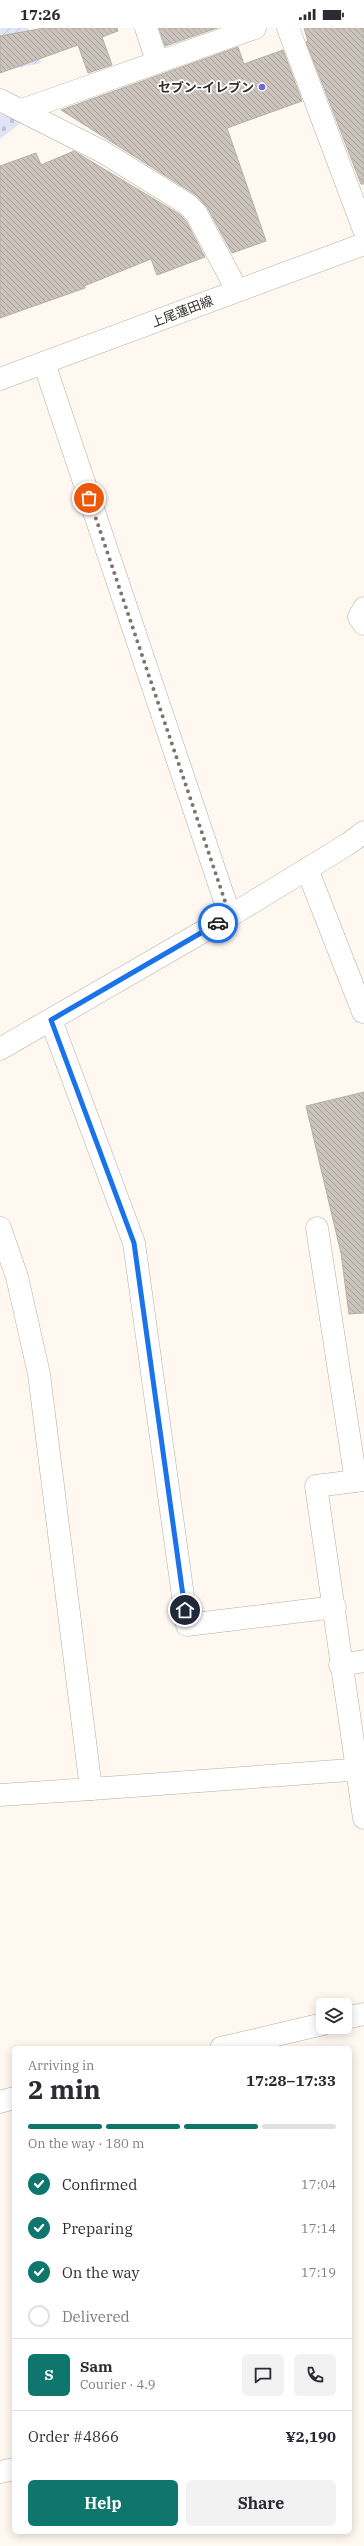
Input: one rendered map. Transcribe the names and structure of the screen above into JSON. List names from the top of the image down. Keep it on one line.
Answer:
{"streets":{"street":["上尾蓮田線"]},"places":["セブン-イレブン"],"page":{"status":"17:26","heading":["2 min","Arriving in","17:28–17:33"],"panel":["Sam","Courier · 4.9","Order #4866","¥2,190"],"bar":"On the way · 180 m","list":[["Confirmed","17:04"],["Preparing","17:14"],["On the way","17:19"],"Delivered"],"round":"S","buttons":["Help","Share"]}}
